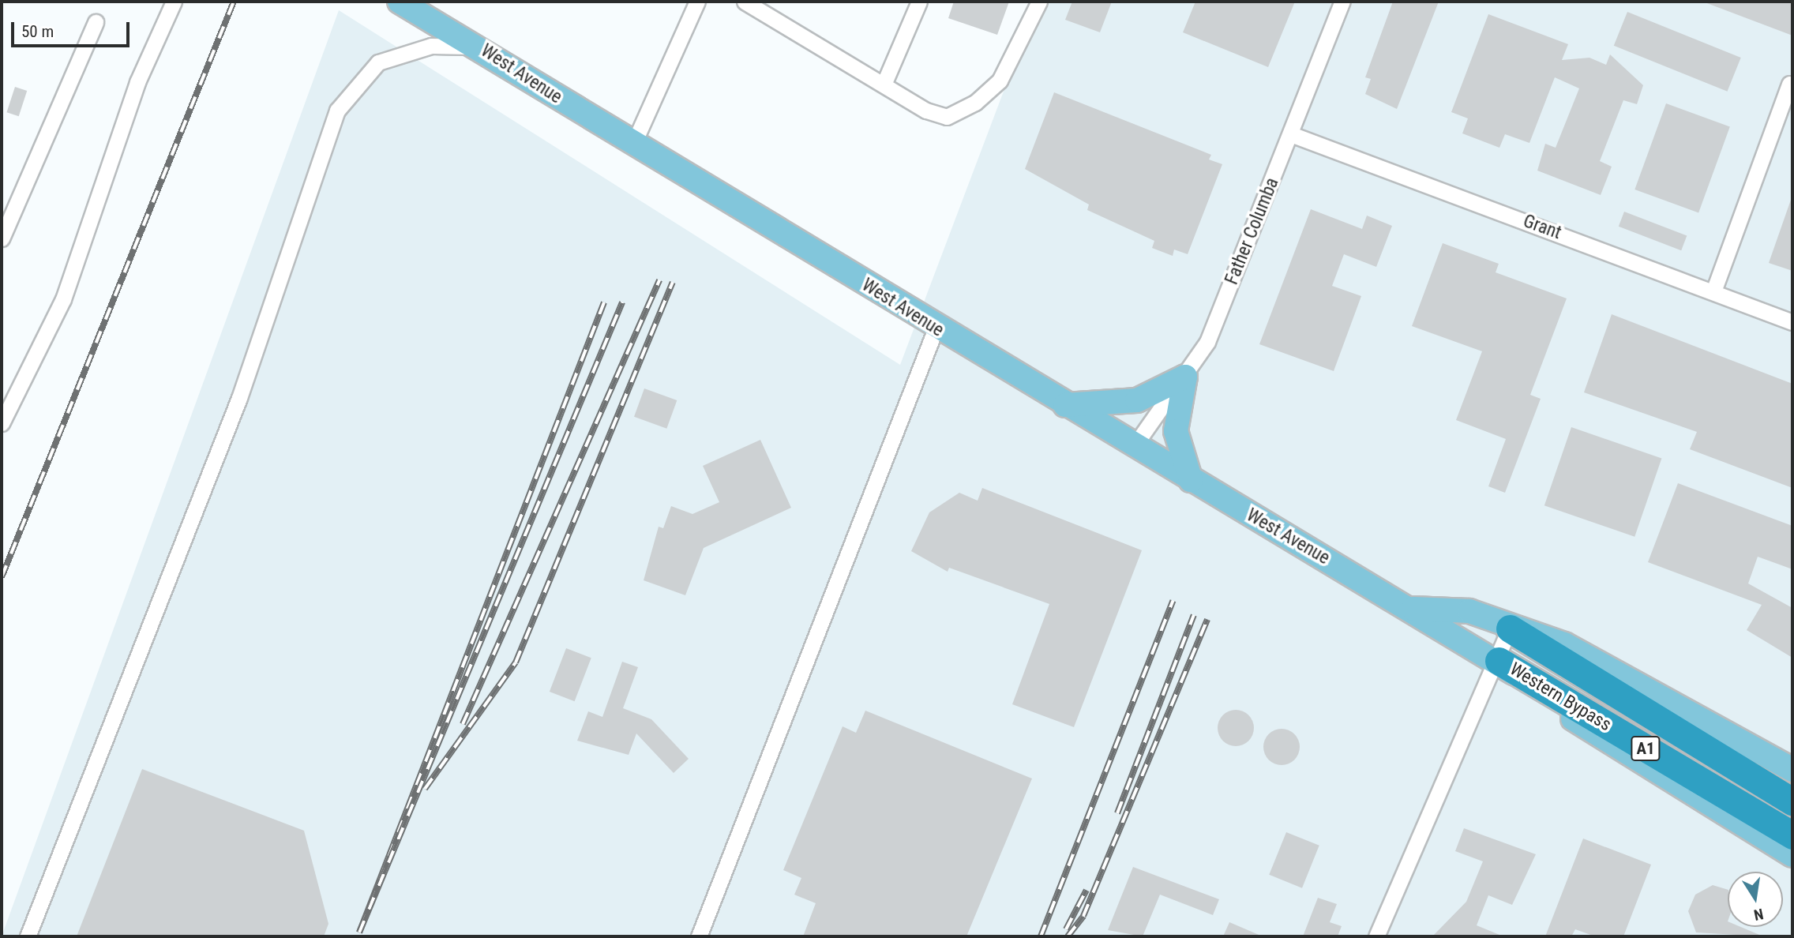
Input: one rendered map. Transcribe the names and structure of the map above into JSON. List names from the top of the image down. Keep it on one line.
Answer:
{"streets":{"highway":["Western Bypass","A1"],"main road":["West Avenue"],"street":["Grant","Father Columba"]},"crossings":[["West Avenue","Father Columba"],["West Avenue","Western Bypass"],["Grant","Father Columba"]],"scale_bar":"50 m","north":"bottom"}
